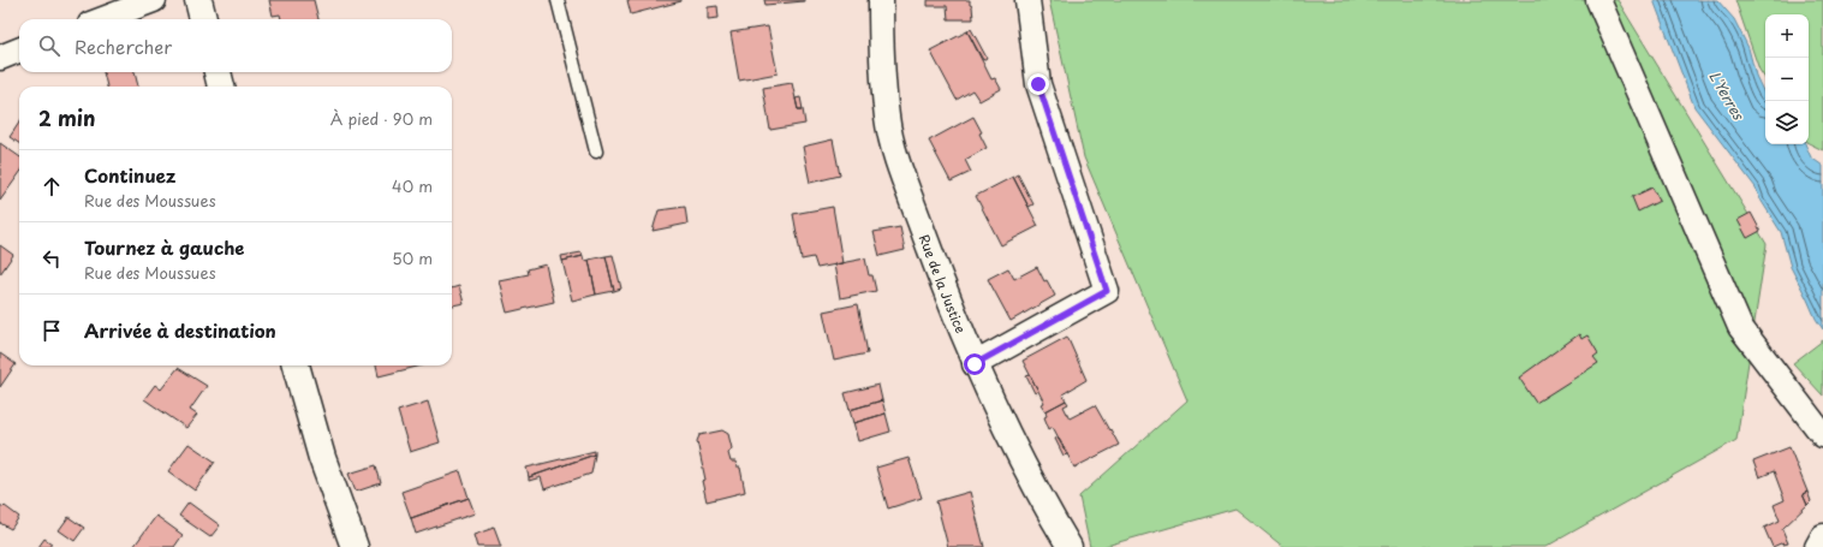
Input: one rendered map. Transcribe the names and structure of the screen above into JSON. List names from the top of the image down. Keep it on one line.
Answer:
{"streets":{"street":["Rue de la Justice"]},"water":["L'Yerres"],"page":{"map_buttons":["+","−"],"search":"Rechercher","heading":["2 min","À pied · 90 m"],"list":[["Continuez","Rue des Moussues","40 m"],["Tournez à gauche","Rue des Moussues","50 m"],"Arrivée à destination"]}}
